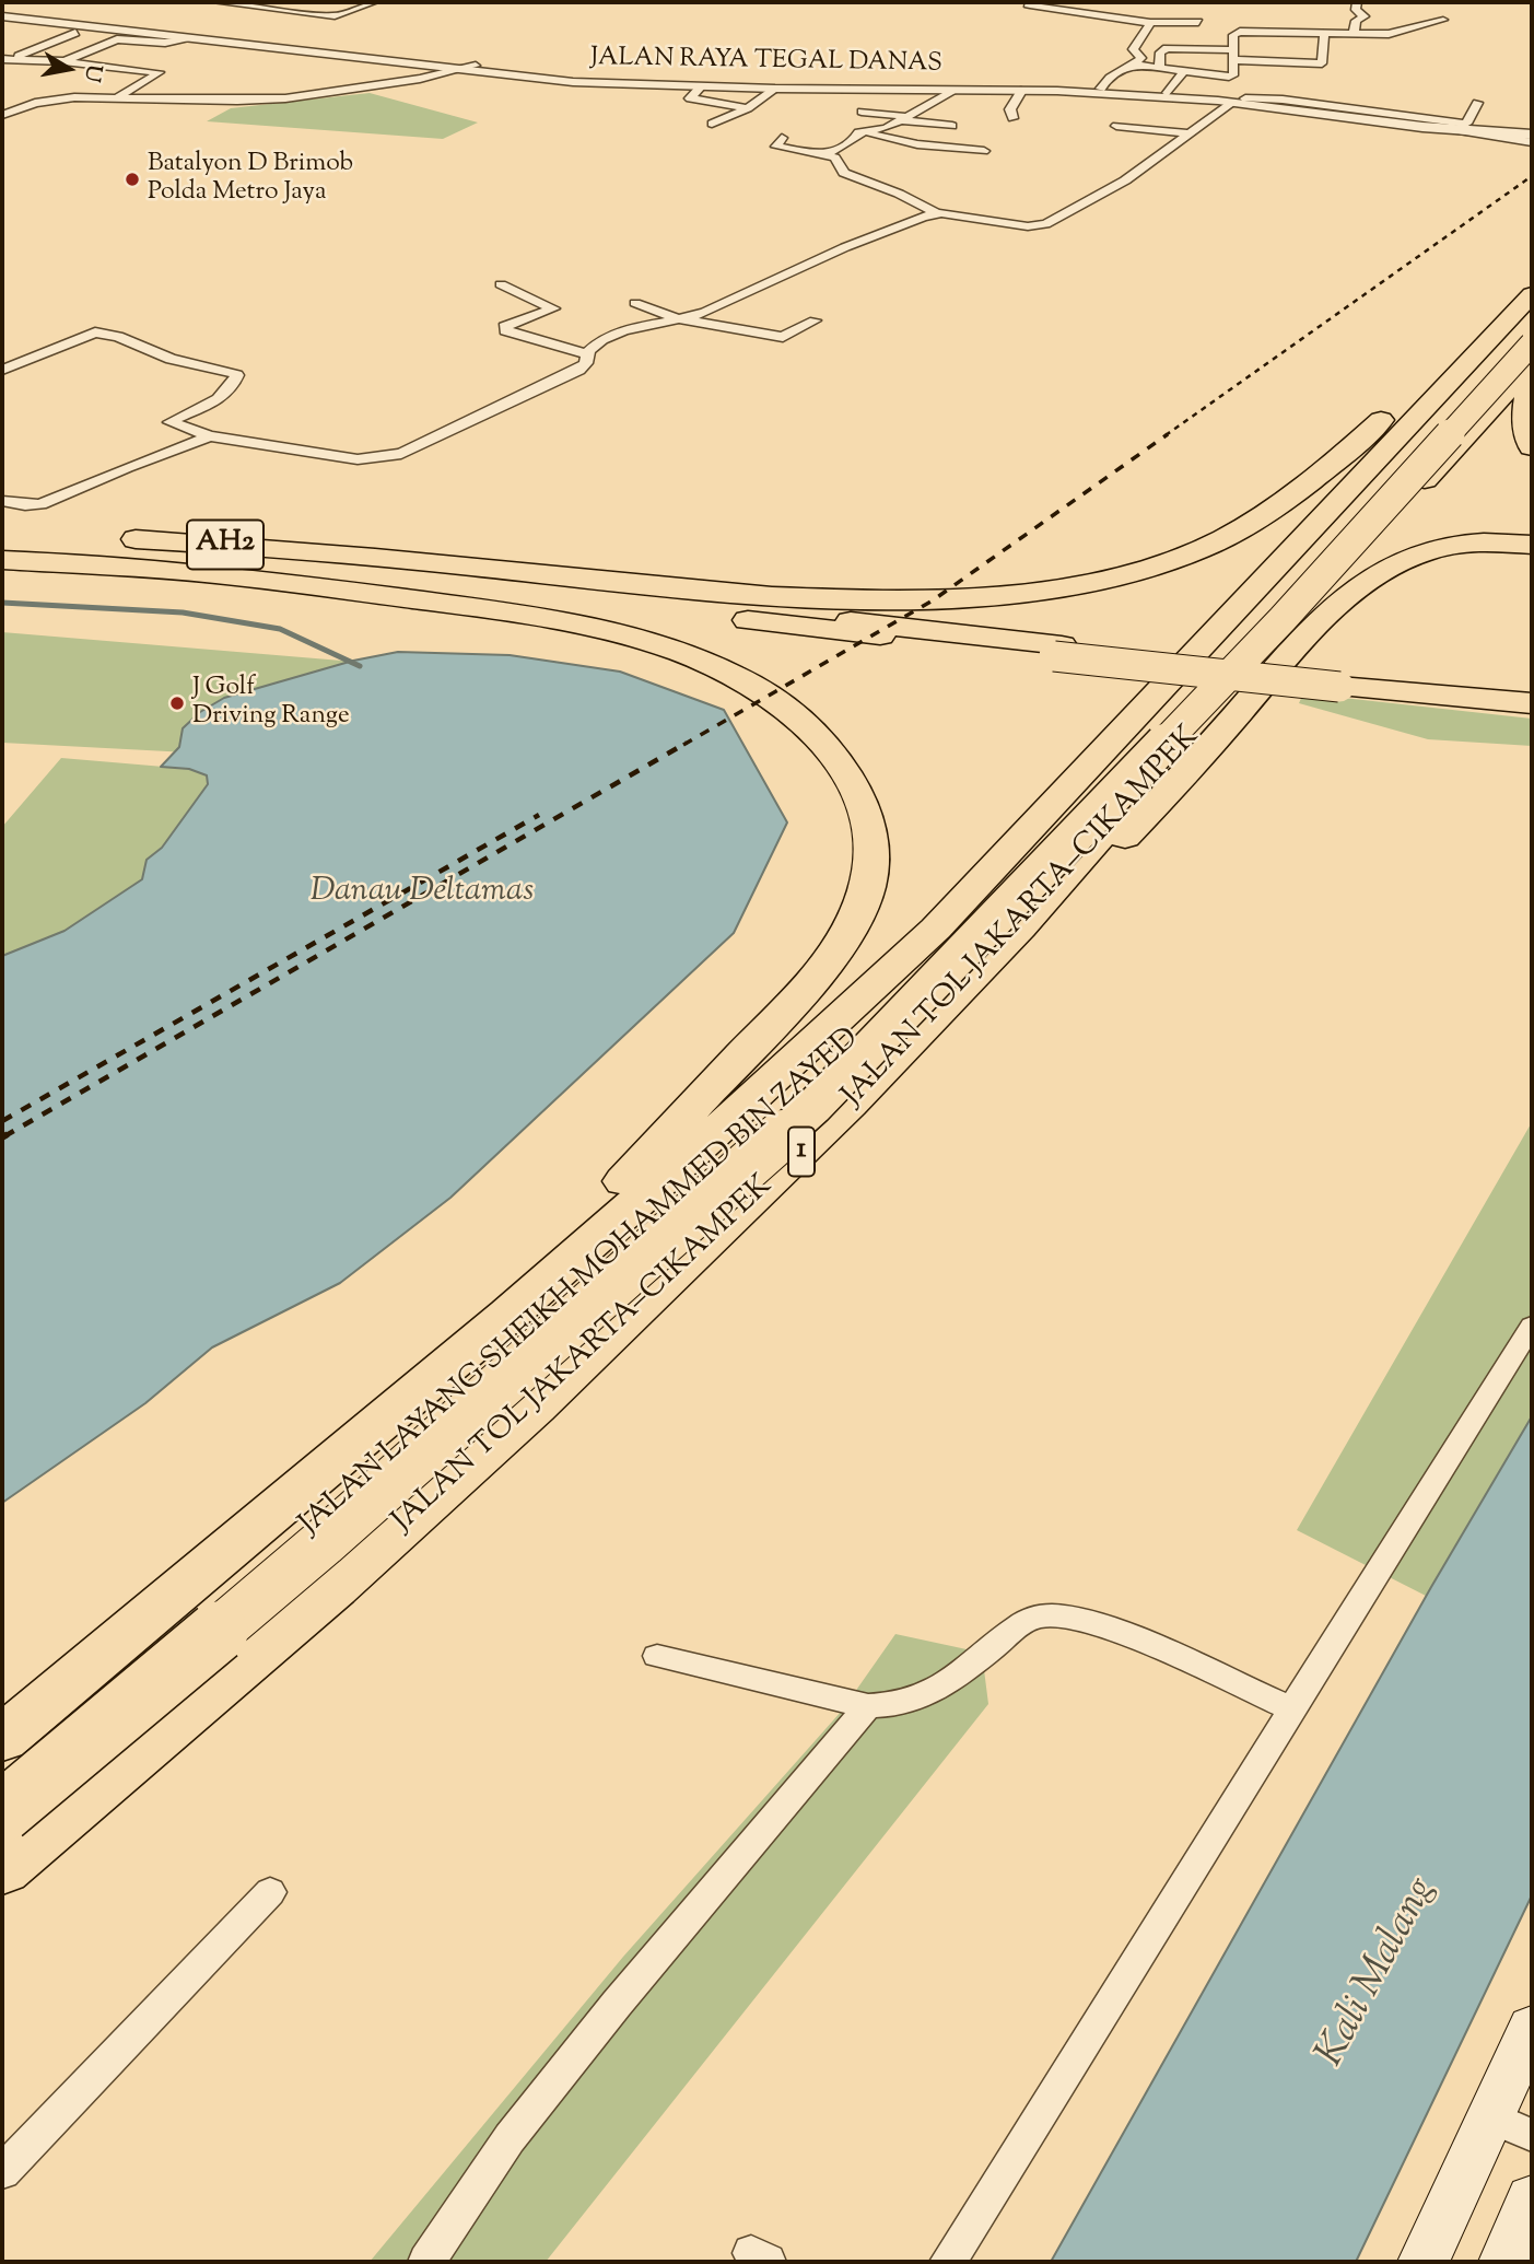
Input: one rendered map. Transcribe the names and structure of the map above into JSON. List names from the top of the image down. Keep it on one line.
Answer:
{"streets":{"highway":["AH2","JALAN TOL JAKARTA–CIKAMPEK","1","JALAN LAYANG SHEIKH MOHAMMED BIN ZAYED"],"street":["JALAN RAYA TEGAL DANAS"]},"crossings":[["JALAN TOL JAKARTA–CIKAMPEK","JALAN LAYANG SHEIKH MOHAMMED BIN ZAYED"]],"water":["Danau Deltamas","Kali Malang"],"places":["Batalyon D Brimob Polda Metro Jaya","J Golf Driving Range"],"north":"right"}
